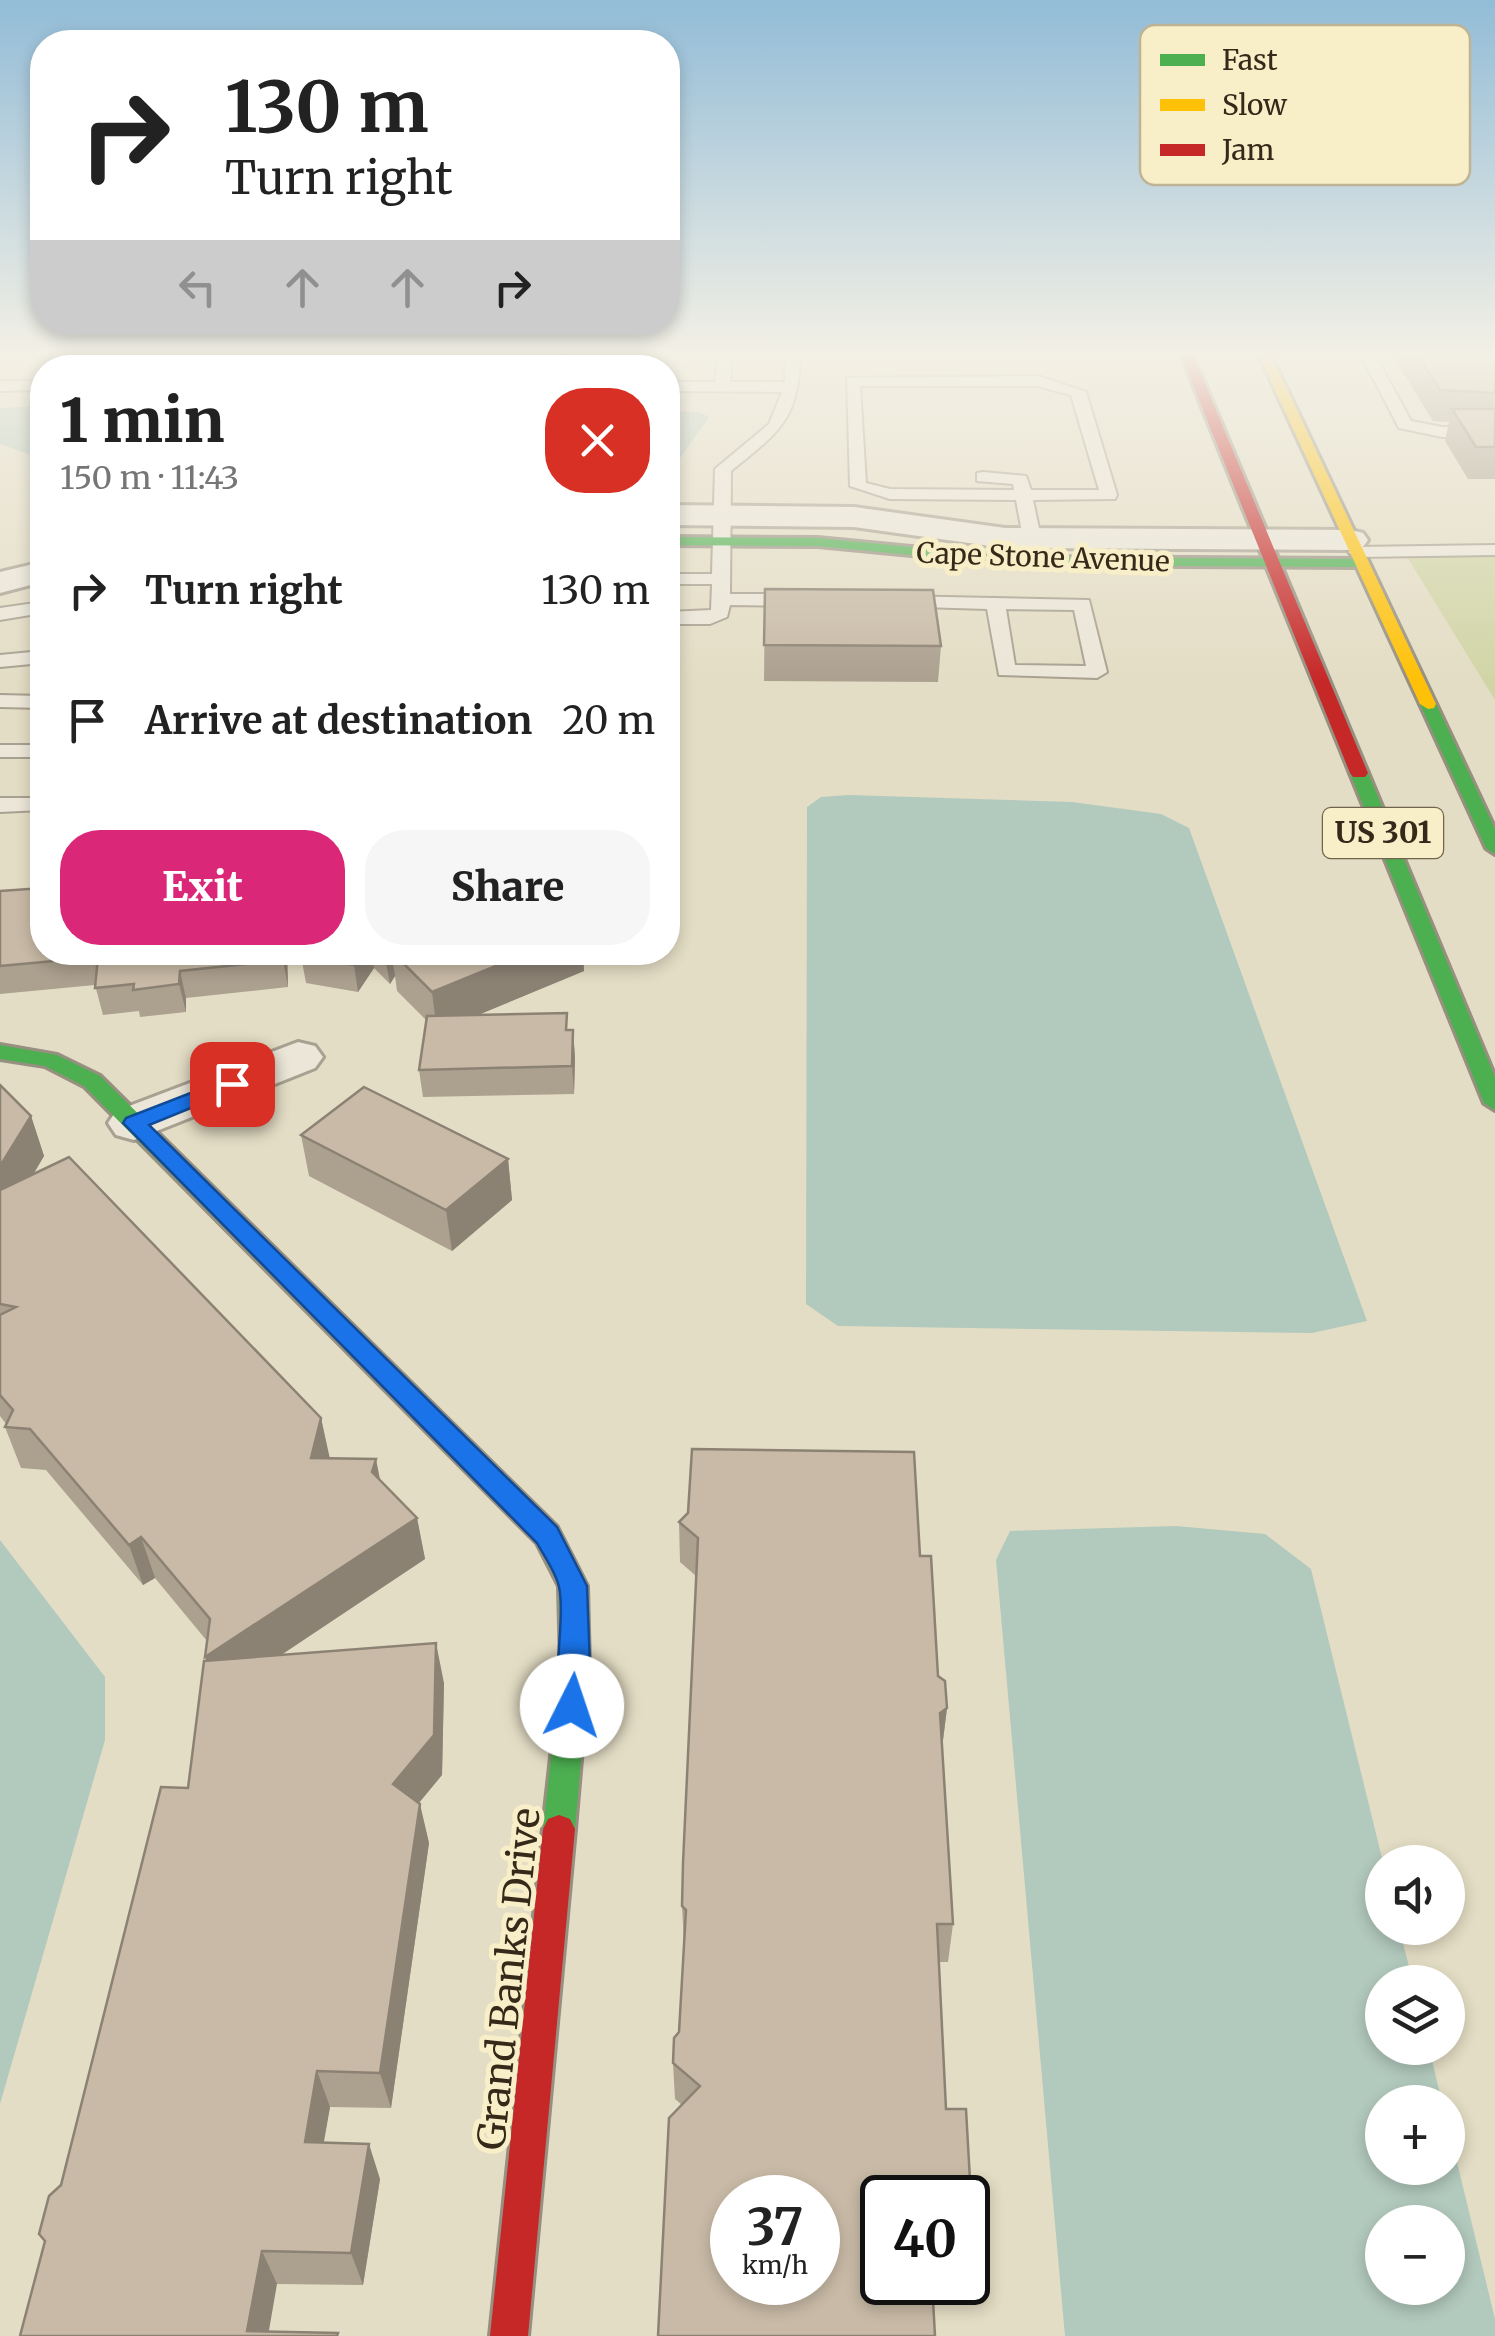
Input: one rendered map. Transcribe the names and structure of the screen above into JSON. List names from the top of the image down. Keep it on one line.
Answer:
{"streets":{"main road":["Cape Stone Avenue","US 301","Grand Banks Drive"]},"crossings":[["Cape Stone Avenue","US 301"]],"legend":["Fast","Slow","Jam"],"page":{"turn":["130 m","Turn right"],"heading":["1 min","150 m · 11:43"],"list":[{"name":"Turn right","value":"130 m"},{"name":"Arrive at destination","value":"20 m"}],"buttons":["Exit","Share"],"map_buttons":["+","−"],"speed":"37 km/h","limit":"40"}}
